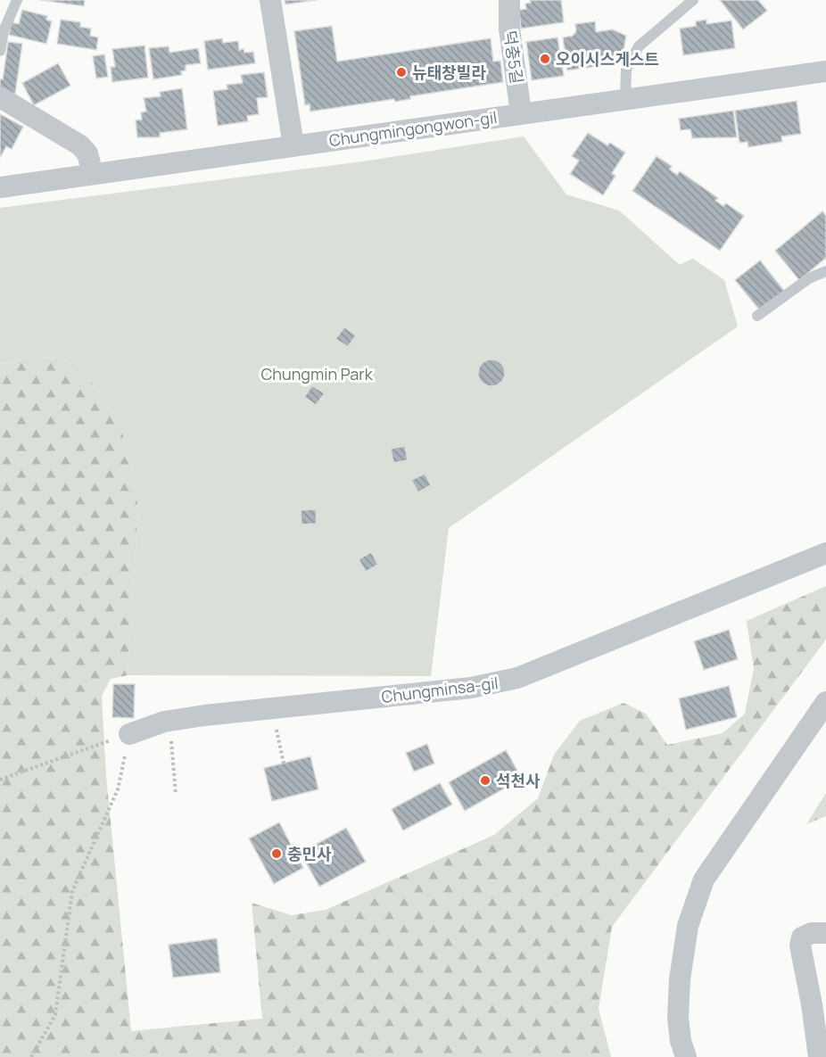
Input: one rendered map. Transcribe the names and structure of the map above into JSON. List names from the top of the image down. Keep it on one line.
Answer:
{"streets":{"street":["덕충5길","Chungmingongwon-gil","Chungminsa-gil"]},"crossings":[["덕충5길","Chungmingongwon-gil"]],"parks":["Chungmin Park"],"places":["오이시스게스트","뉴태창빌라","석천사","충민사"]}
